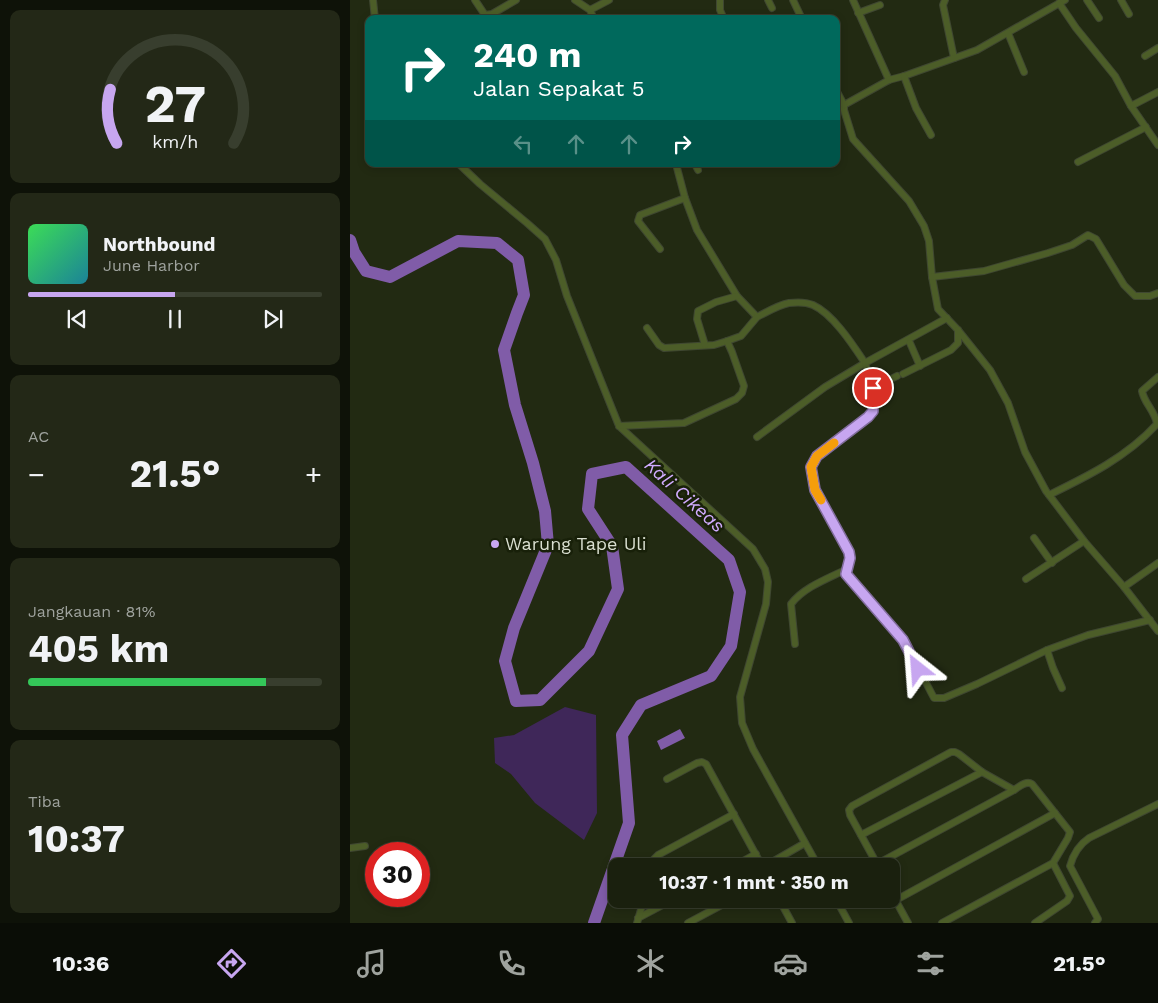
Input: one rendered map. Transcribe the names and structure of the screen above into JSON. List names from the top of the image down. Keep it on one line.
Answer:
{"water":["Kali Cikeas"],"places":["Warung Tape Uli"],"page":{"turn":["240 m","Jalan Sepakat 5"],"song":["Northbound","June Harbor"],"tile":["AC",["Jangkauan · 81%","405 km"],["Tiba","10:37"]],"heat":["−","21.5°","+"],"limit":"30","trip":"10:37 · 1 mnt · 350 m","tabs":["10:36","21.5°"],"gauge":["27","km/h"]}}
